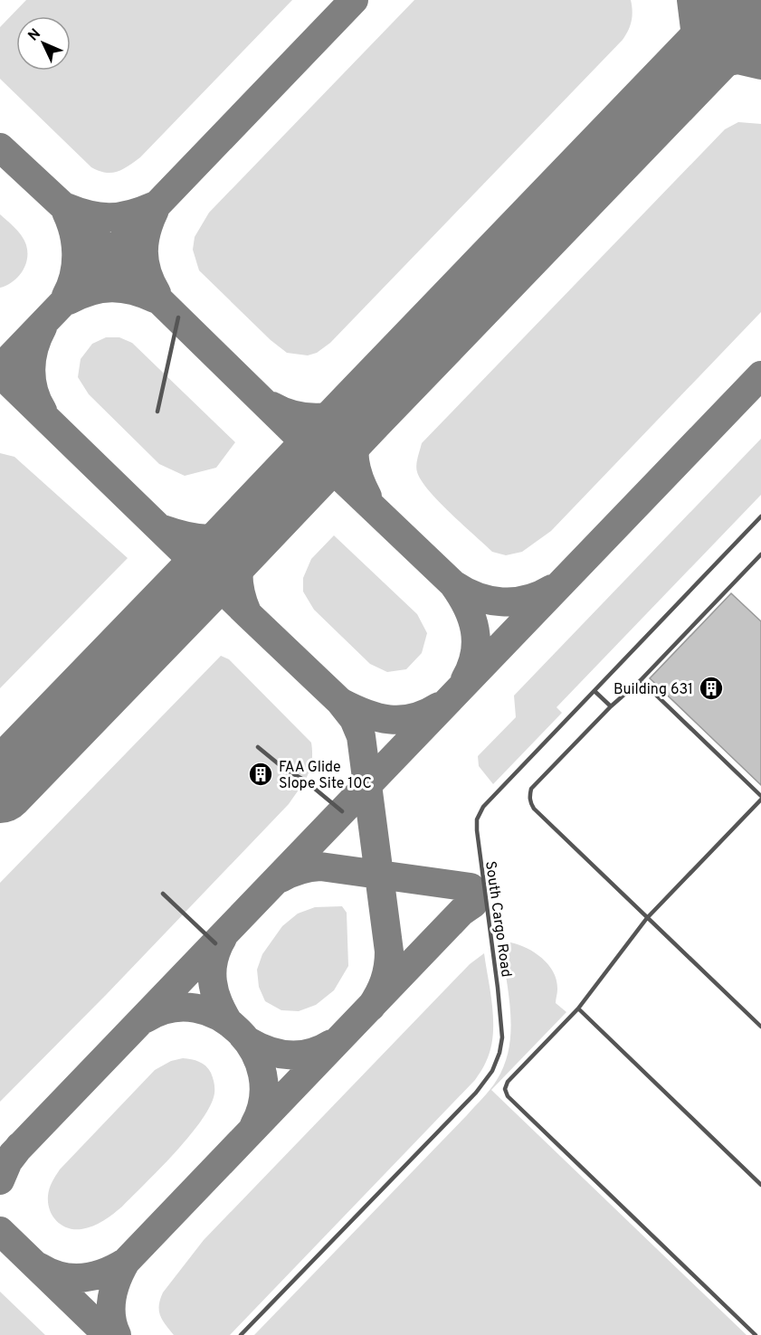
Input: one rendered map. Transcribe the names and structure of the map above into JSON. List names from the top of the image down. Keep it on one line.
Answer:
{"streets":{"lane":["South Cargo Road"]},"places":{"building":["Building 631","FAA Glide Slope Site 10C"]},"north":"top left"}
